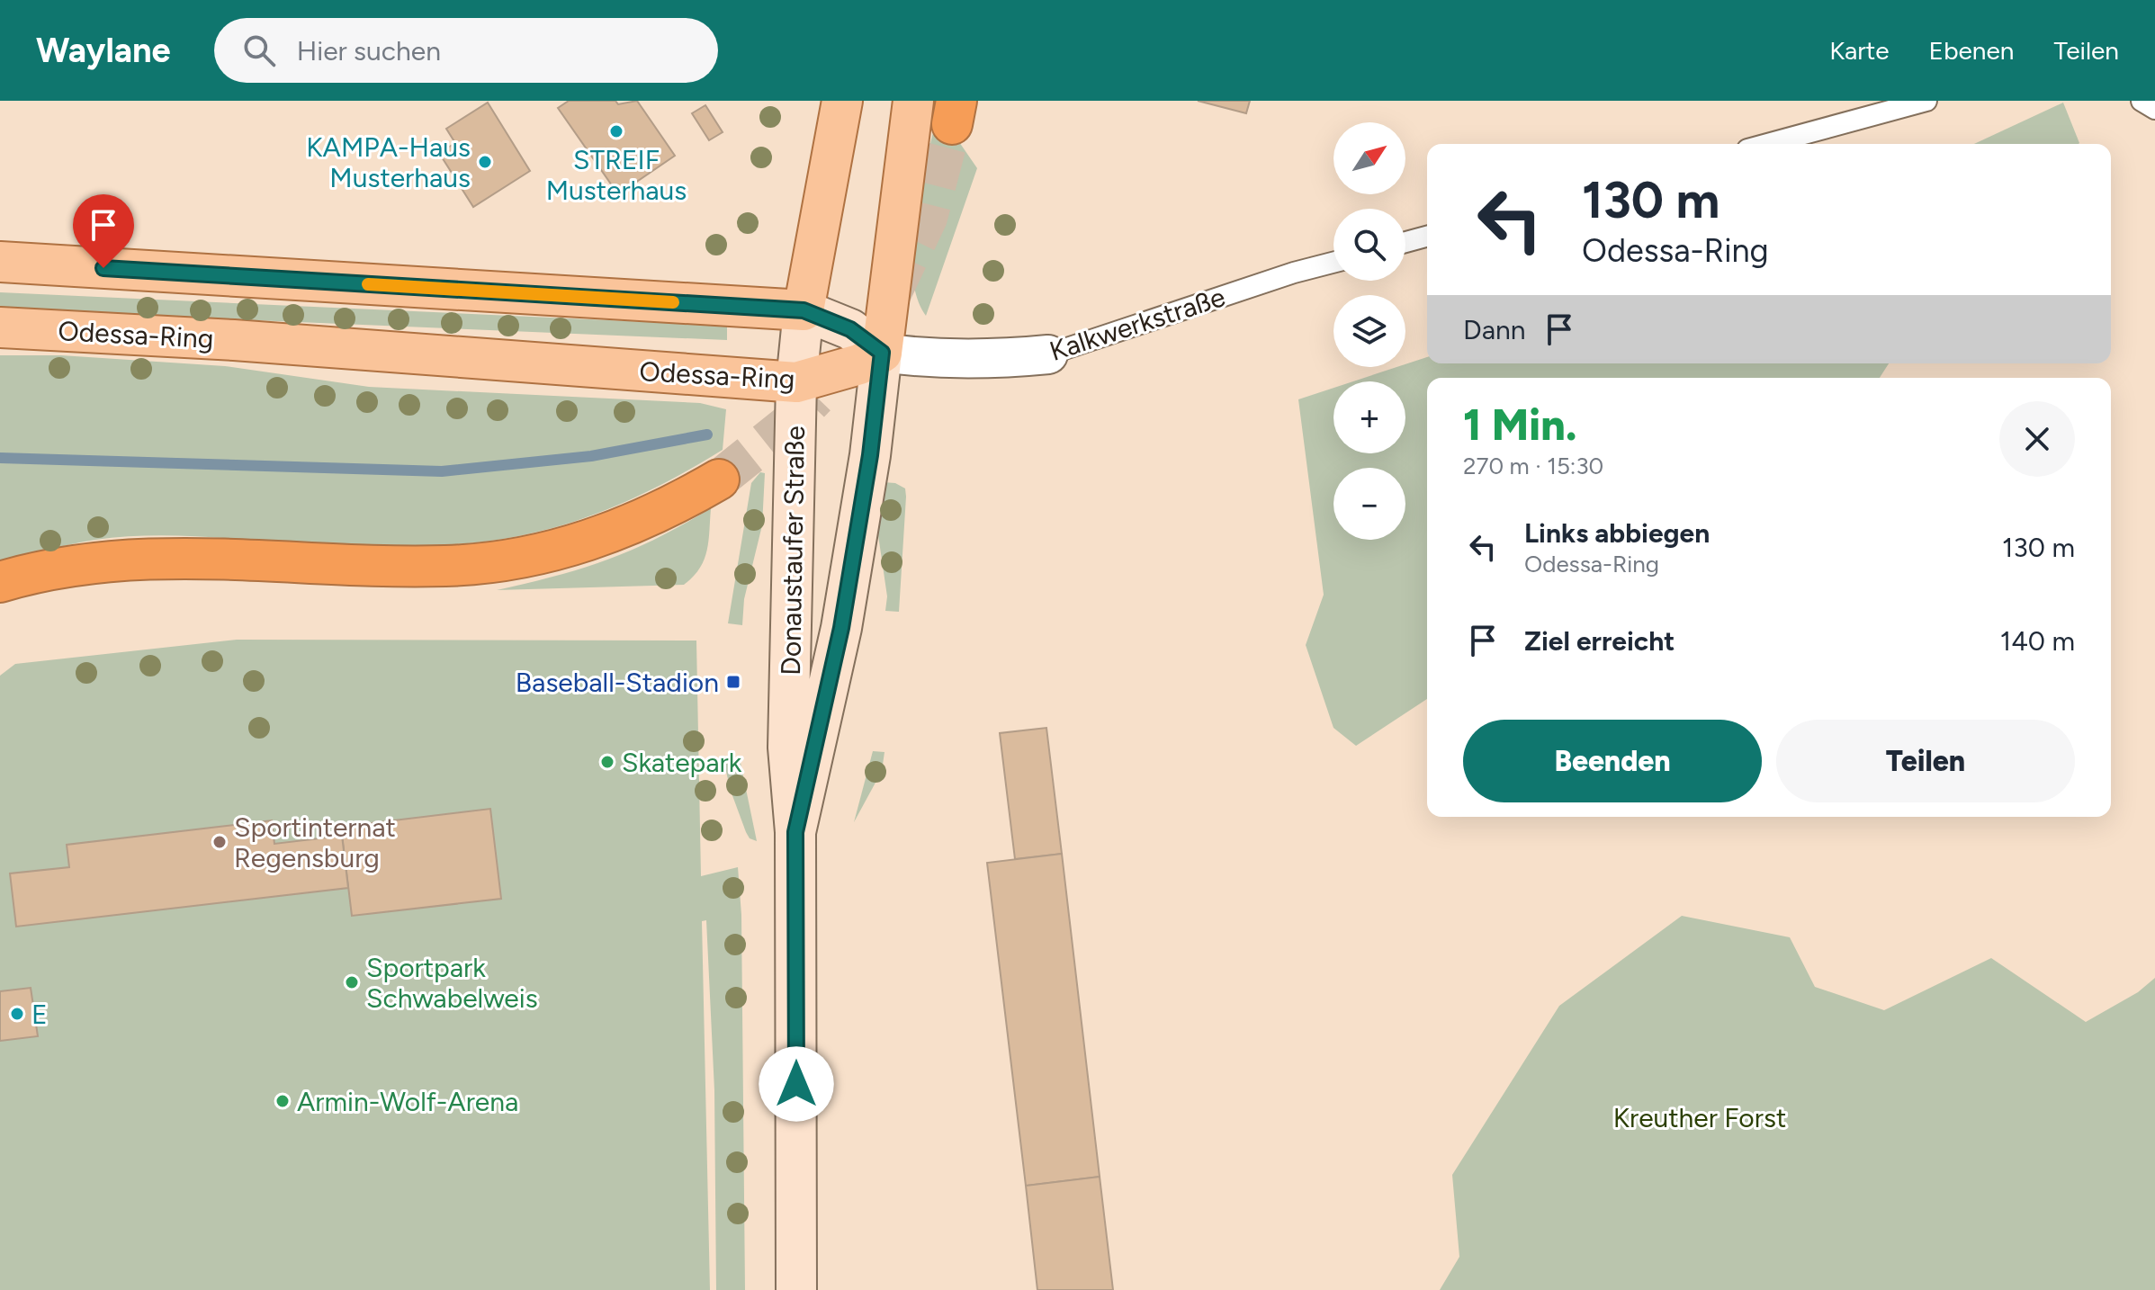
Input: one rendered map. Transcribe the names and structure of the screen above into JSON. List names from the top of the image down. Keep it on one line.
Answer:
{"streets":{"main road":["Odessa-Ring","Donaustaufer Straße"],"street":["Kalkwerkstraße"]},"crossings":[["Kalkwerkstraße","Odessa-Ring"],["Kalkwerkstraße","Donaustaufer Straße"],["Odessa-Ring","Donaustaufer Straße"]],"parks":["Kreuther Forst"],"places":{"other":["STREIF Musterhaus","KAMPA-Haus Musterhaus","Skatepark","Sportinternat Regensburg","Sportpark Schwabelweis","E","Armin-Wolf-Arena"],"transit":["Baseball-Stadion"]},"north":"top right","page":{"header":"Waylane","search":"Hier suchen","nav":["Karte","Ebenen","Teilen"],"map_buttons":["+","−"],"turn":["130 m","Odessa-Ring"],"then":"Dann","heading":["1 Min.","270 m · 15:30"],"list":[{"name":"Links abbiegen","note":"Odessa-Ring","value":"130 m"},{"name":"Ziel erreicht","value":"140 m"}],"buttons":["Beenden","Teilen"]}}
